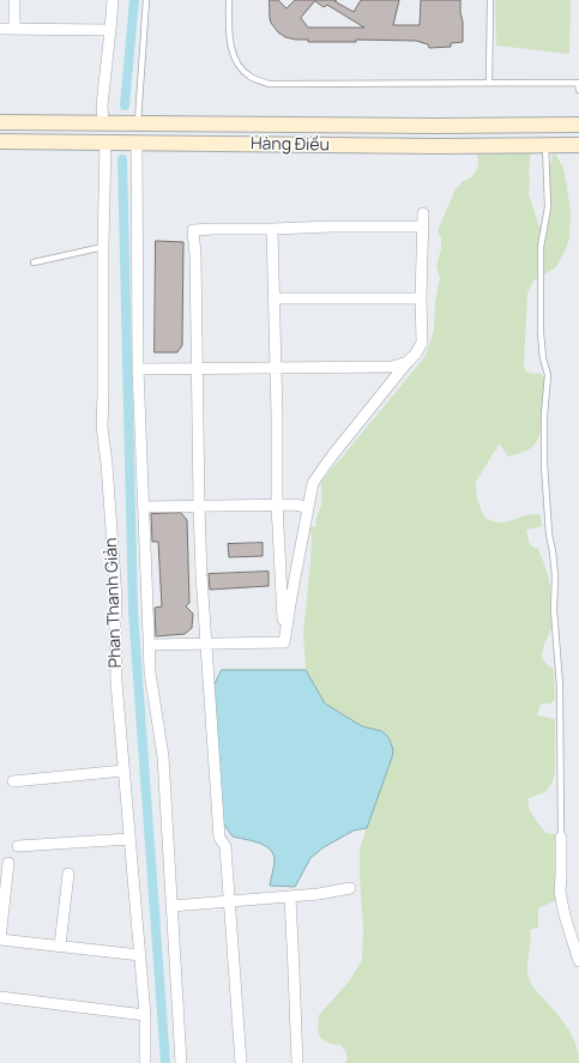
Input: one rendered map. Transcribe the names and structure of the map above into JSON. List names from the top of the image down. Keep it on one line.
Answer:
{"streets":{"main road":["Hàng Điều"],"street":["Phan Thanh Giản"]},"crossings":[["Hàng Điều","Phan Thanh Giản"]]}
